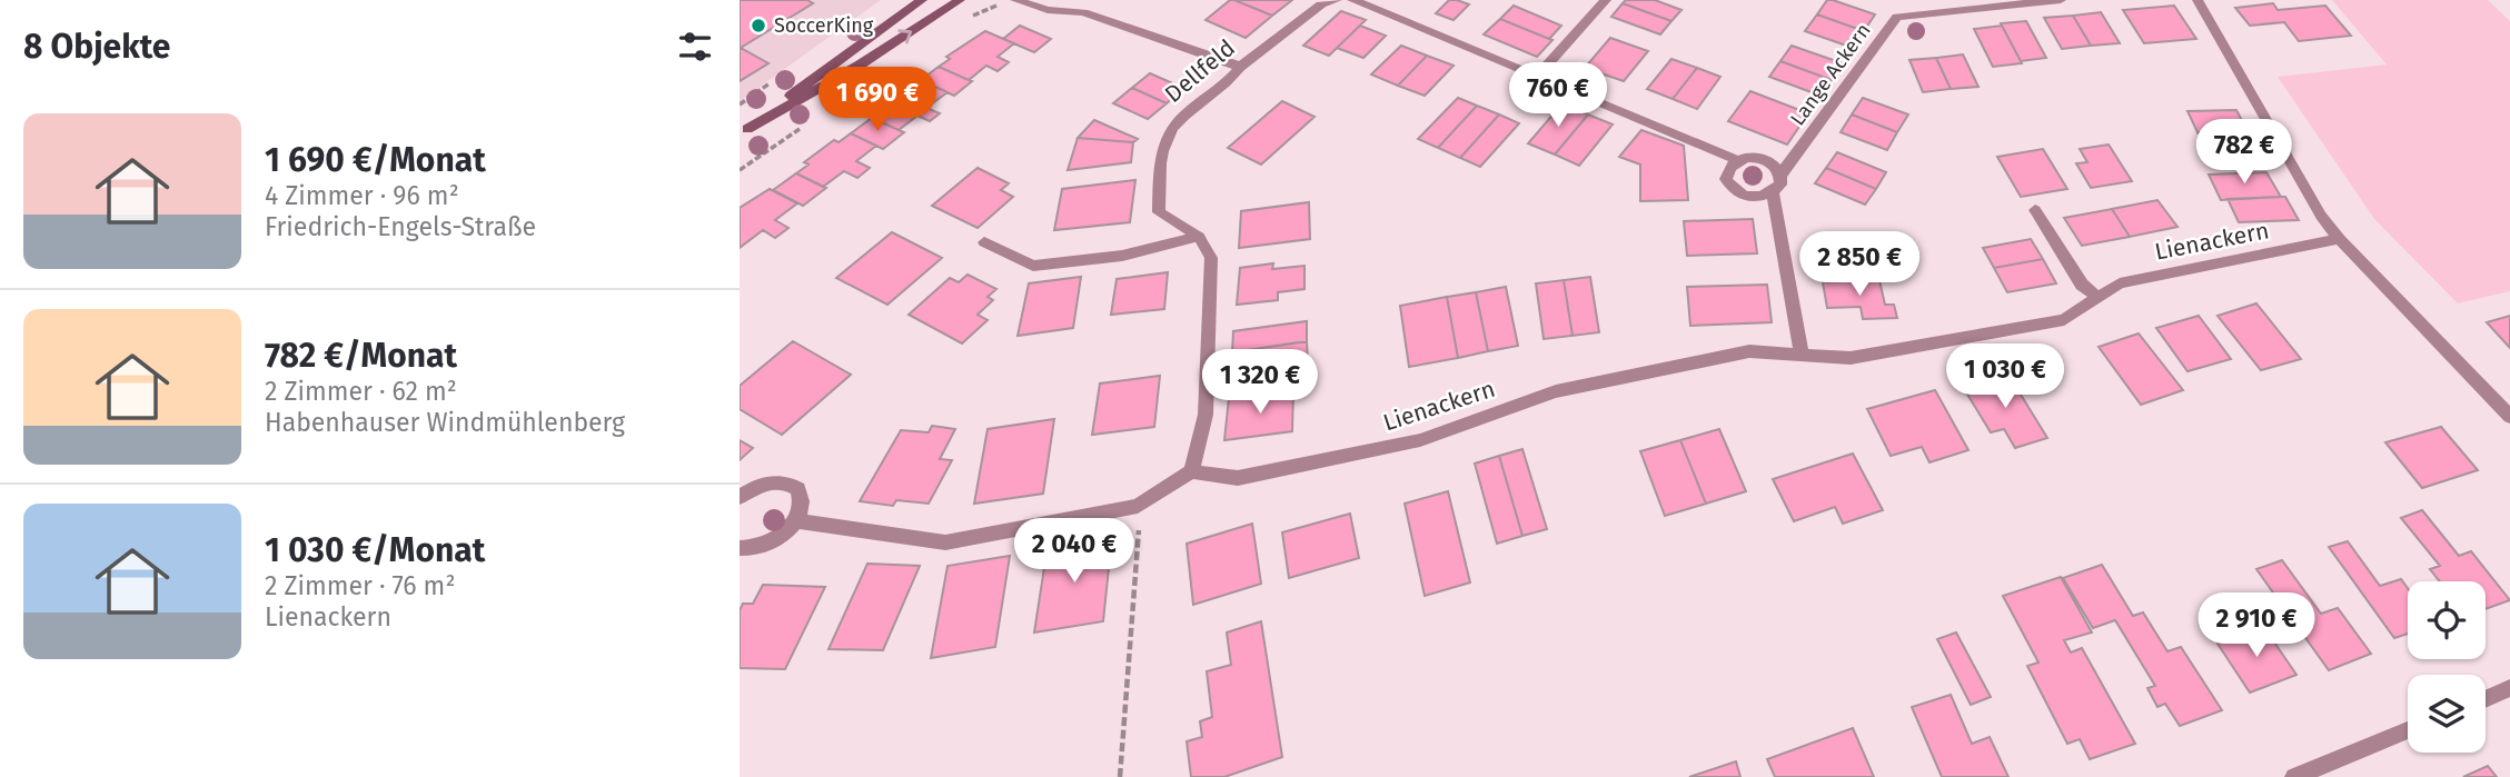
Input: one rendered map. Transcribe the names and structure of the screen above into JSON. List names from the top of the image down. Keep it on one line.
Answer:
{"streets":{"street":["Dellfeld","Lange Ackern","Lienackern"]},"places":["SoccerKing"],"page":{"heading":"8 Objekte","price":["760 €","1 690 €","782 €","2 850 €","1 030 €","1 320 €","2 040 €","2 910 €"],"list":[{"name":"1 690 €/Monat","note":"4 Zimmer · 96 m² · Friedrich-Engels-Straße"},{"name":"782 €/Monat","note":"2 Zimmer · 62 m² · Habenhauser Windmühlenberg"},{"name":"1 030 €/Monat","note":"2 Zimmer · 76 m² · Lienackern"}]}}
